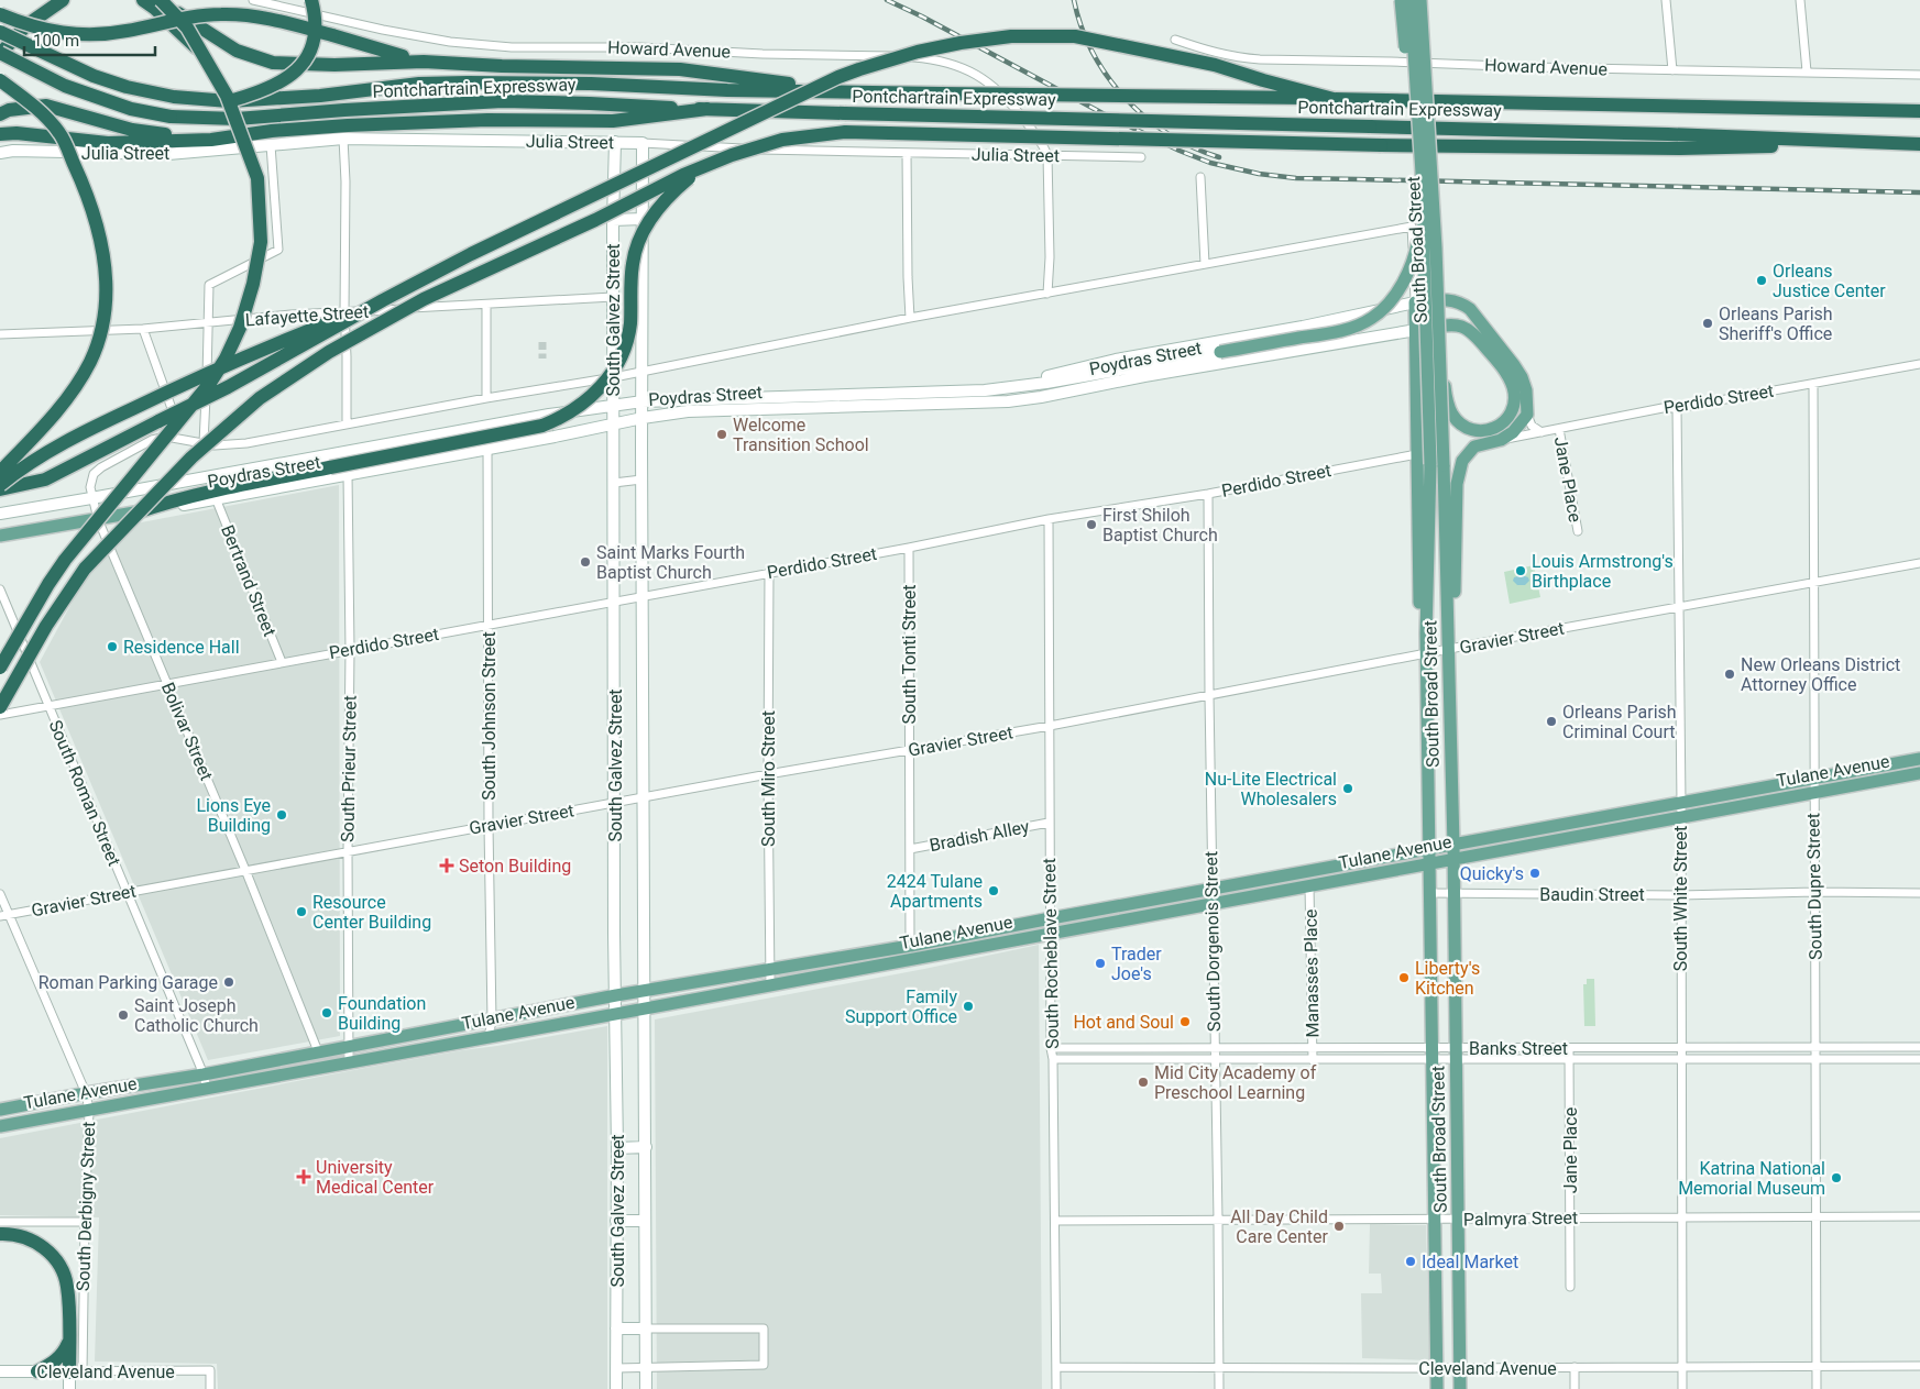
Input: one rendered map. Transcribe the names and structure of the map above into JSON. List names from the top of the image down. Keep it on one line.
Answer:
{"streets":{"highway":["Pontchartrain Expressway"],"main road":["South Broad Street","Poydras Street","Tulane Avenue"],"street":["Howard Avenue","Julia Street","Lafayette Street","South Galvez Street","Perdido Street","Jane Place","Bertrand Street","Gravier Street","South Tonti Street","South Johnson Street","Bolivar Street","South Prieur Street","South Miro Street","South Roman Street","Bradish Alley","South Dupre Street","Baudin Street","South White Street","South Dorgenois Street","South Rocheblave Street","Manasses Place","Banks Street","South Derbigny Street","Palmyra Street","Cleveland Avenue"]},"crossings":[["Howard Avenue","Julia Street"],["Julia Street","South Galvez Street"],["South Broad Street","Poydras Street"],["South Broad Street","Gravier Street"],["South Broad Street","Tulane Avenue"],["South Broad Street","Baudin Street"],["South Broad Street","Banks Street"],["South Broad Street","Palmyra Street"],["South Broad Street","Cleveland Avenue"],["Lafayette Street","South Galvez Street"],["South Galvez Street","Poydras Street"],["South Galvez Street","Perdido Street"],["South Galvez Street","Gravier Street"],["South Galvez Street","Tulane Avenue"],["Poydras Street","Bertrand Street"],["Poydras Street","South Johnson Street"],["Poydras Street","Bolivar Street"],["Poydras Street","South Prieur Street"],["Perdido Street","Jane Place"],["Perdido Street","Bertrand Street"],["Perdido Street","South Tonti Street"],["Perdido Street","South Johnson Street"],["Perdido Street","Bolivar Street"],["Perdido Street","South Prieur Street"],["Perdido Street","South Miro Street"],["Perdido Street","South Roman Street"],["Perdido Street","South Dupre Street"],["Perdido Street","South White Street"],["Perdido Street","South Dorgenois Street"],["Perdido Street","South Rocheblave Street"],["Jane Place","Banks Street"],["Jane Place","Palmyra Street"],["Gravier Street","South Tonti Street"],["Gravier Street","South Johnson Street"],["Gravier Street","Bolivar Street"],["Gravier Street","South Prieur Street"],["Gravier Street","South Miro Street"],["Gravier Street","South Roman Street"],["Gravier Street","South Dupre Street"],["Gravier Street","South White Street"],["Gravier Street","South Dorgenois Street"],["Gravier Street","South Rocheblave Street"],["Gravier Street","South Derbigny Street"],["South Tonti Street","Tulane Avenue"],["South Tonti Street","Bradish Alley"],["South Johnson Street","Tulane Avenue"],["Bolivar Street","Tulane Avenue"],["South Prieur Street","Tulane Avenue"],["Tulane Avenue","South Miro Street"],["Tulane Avenue","South Roman Street"],["Tulane Avenue","South Dupre Street"],["Tulane Avenue","South White Street"],["Tulane Avenue","South Dorgenois Street"],["Tulane Avenue","South Rocheblave Street"],["Tulane Avenue","Manasses Place"],["Tulane Avenue","South Derbigny Street"],["Bradish Alley","South Rocheblave Street"],["South Dupre Street","Baudin Street"],["South Dupre Street","Banks Street"],["South Dupre Street","Palmyra Street"],["South Dupre Street","Cleveland Avenue"],["Baudin Street","South White Street"],["South White Street","Banks Street"],["South White Street","Palmyra Street"],["South White Street","Cleveland Avenue"],["South Dorgenois Street","Banks Street"],["South Dorgenois Street","Palmyra Street"],["South Dorgenois Street","Cleveland Avenue"],["South Rocheblave Street","Banks Street"],["South Rocheblave Street","Palmyra Street"],["South Rocheblave Street","Cleveland Avenue"],["Manasses Place","Banks Street"],["South Derbigny Street","Cleveland Avenue"]],"places":{"other":["Orleans Justice Center","Orleans Parish Sheriff's Office","Welcome Transition School","First Shiloh Baptist Church","Saint Marks Fourth Baptist Church","Louis Armstrong's Birthplace","Residence Hall","New Orleans District Attorney Office","Orleans Parish Criminal Court","Nu-Lite Electrical Wholesalers","Lions Eye Building","Quicky's","2424 Tulane Apartments","Resource Center Building","Trader Joe's","Liberty's Kitchen","Roman Parking Garage","Family Support Office","Foundation Building","Saint Joseph Catholic Church","Hot and Soul","Mid City Academy of Preschool Learning","Katrina National Memorial Museum","All Day Child Care Center","Ideal Market"],"health":["Seton Building","University Medical Center"]},"scale_bar":"100 m"}
